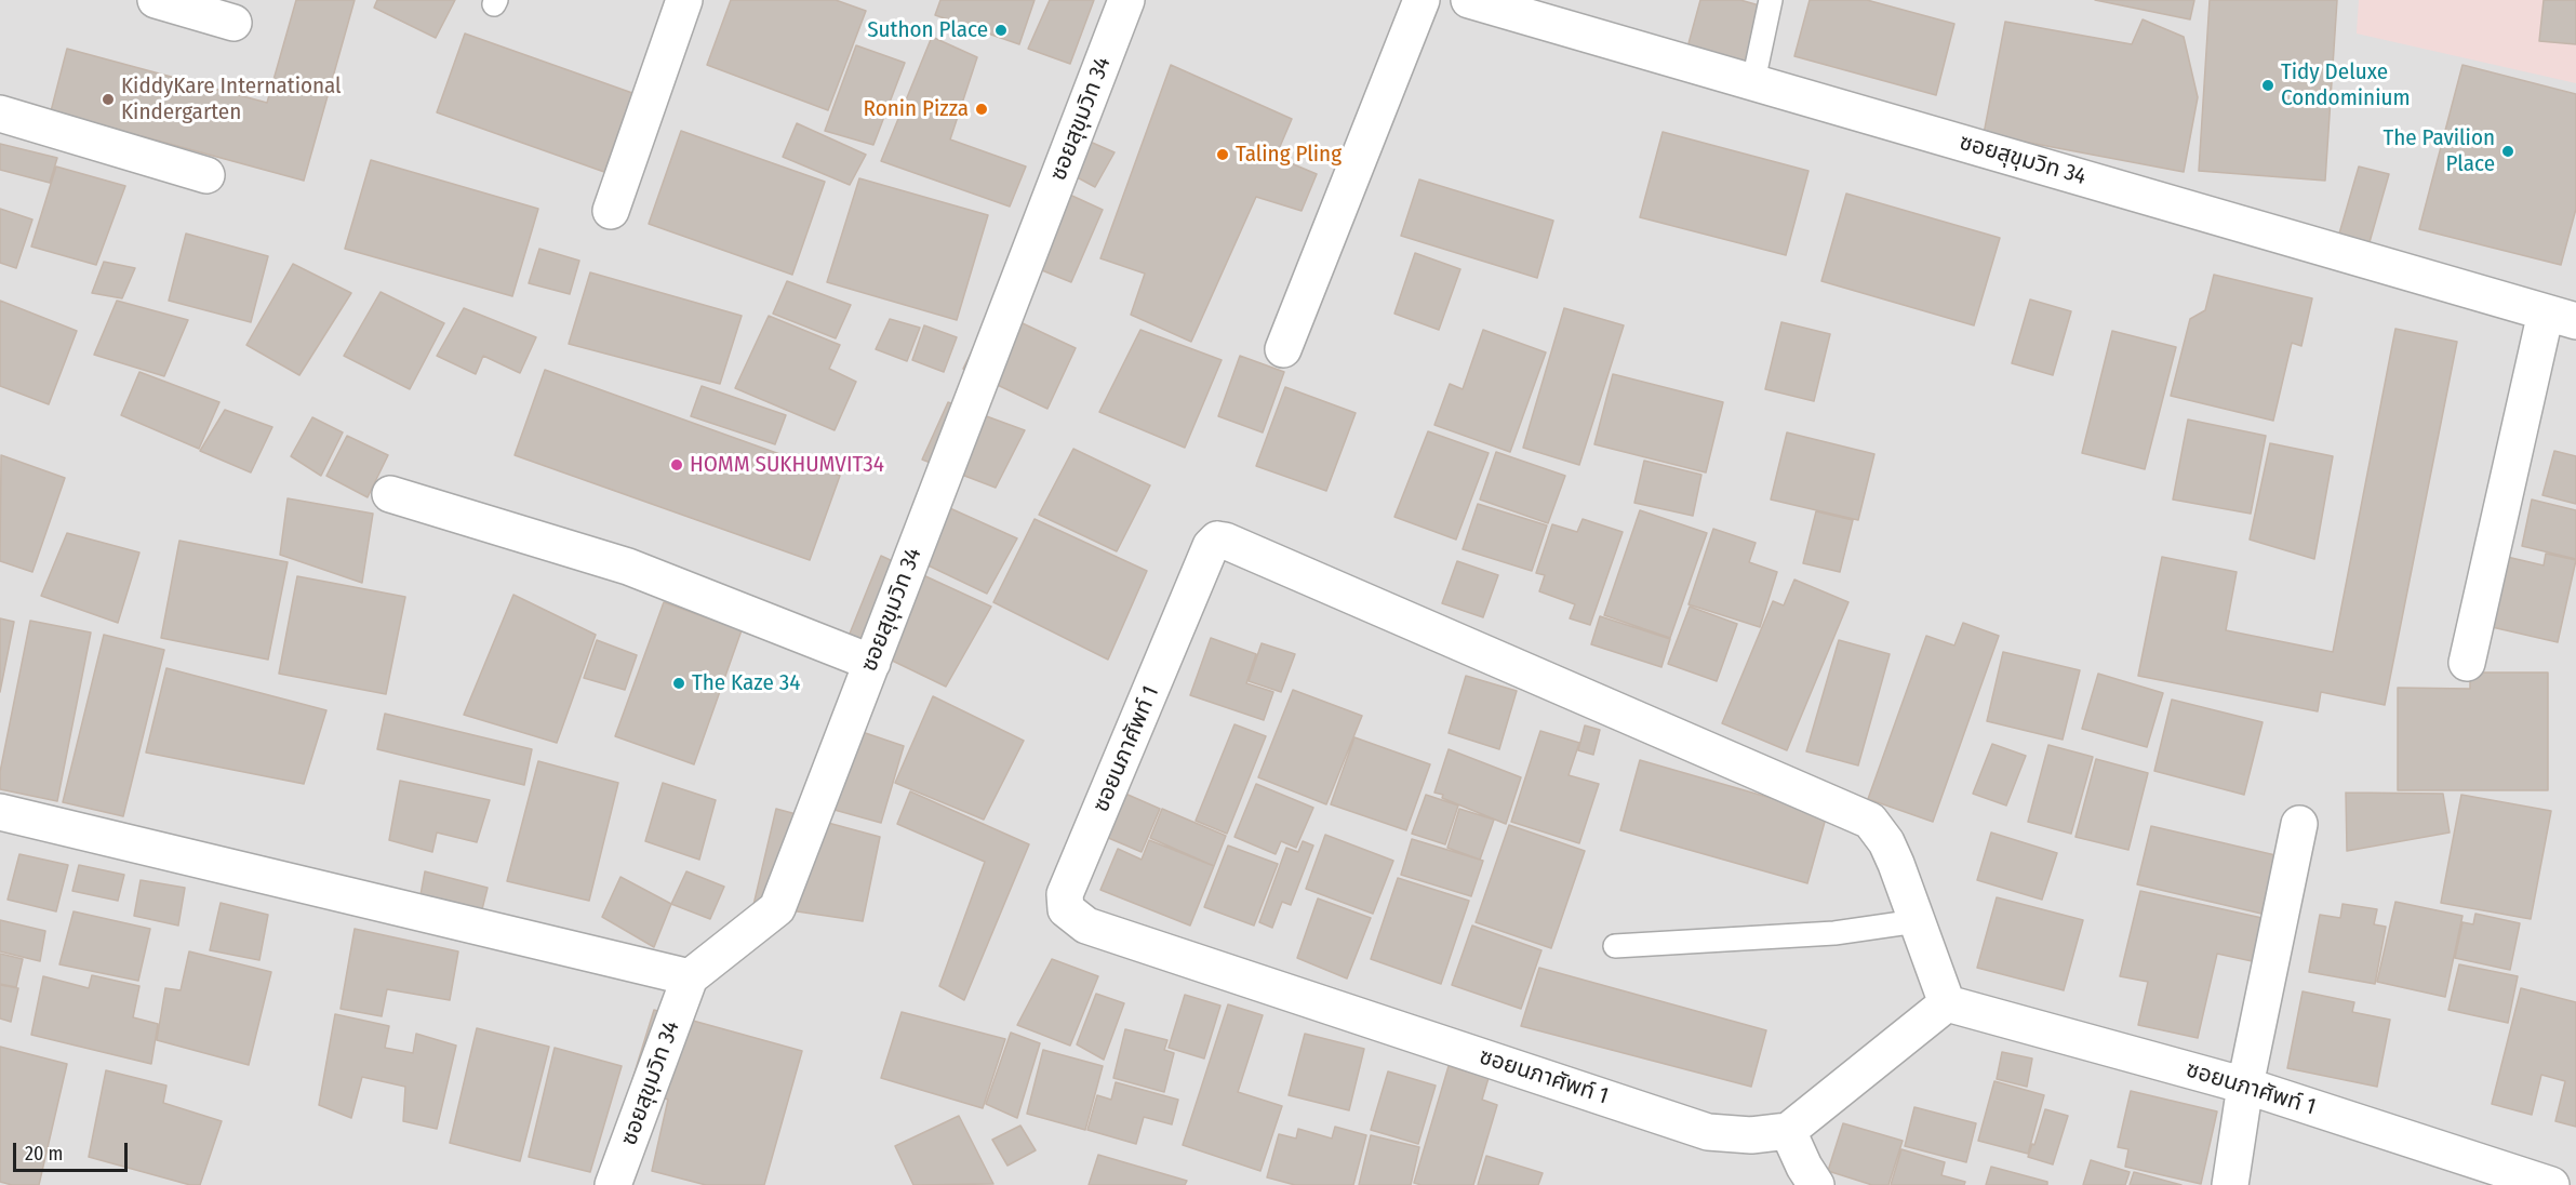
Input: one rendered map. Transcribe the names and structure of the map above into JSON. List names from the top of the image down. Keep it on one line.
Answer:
{"streets":{"street":["ซอยสุขุมวิท 34","ซอยนภาศัพท์ 1"]},"places":["Suthon Place","Tidy Deluxe Condominium","KiddyKare International Kindergarten","Ronin Pizza","The Pavilion Place","Taling Pling","HOMM SUKHUMVIT34","The Kaze 34"],"scale_bar":"20 m"}
